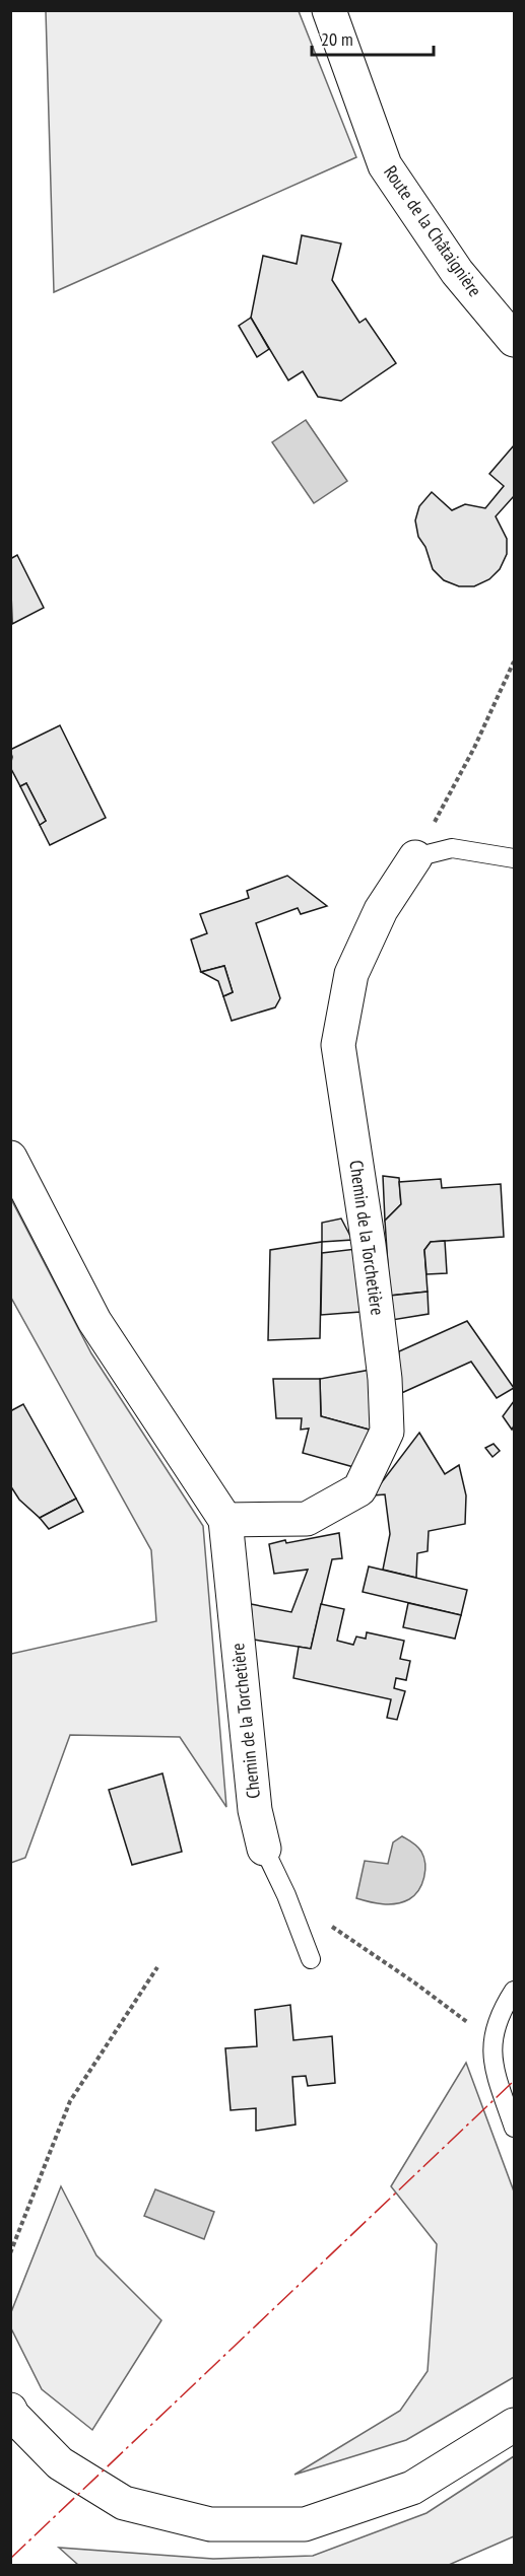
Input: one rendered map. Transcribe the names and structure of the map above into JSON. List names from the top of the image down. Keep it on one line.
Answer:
{"streets":{"street":["Route de la Châtaignière","Chemin de la Torchetière"]},"scale_bar":"20 m"}
